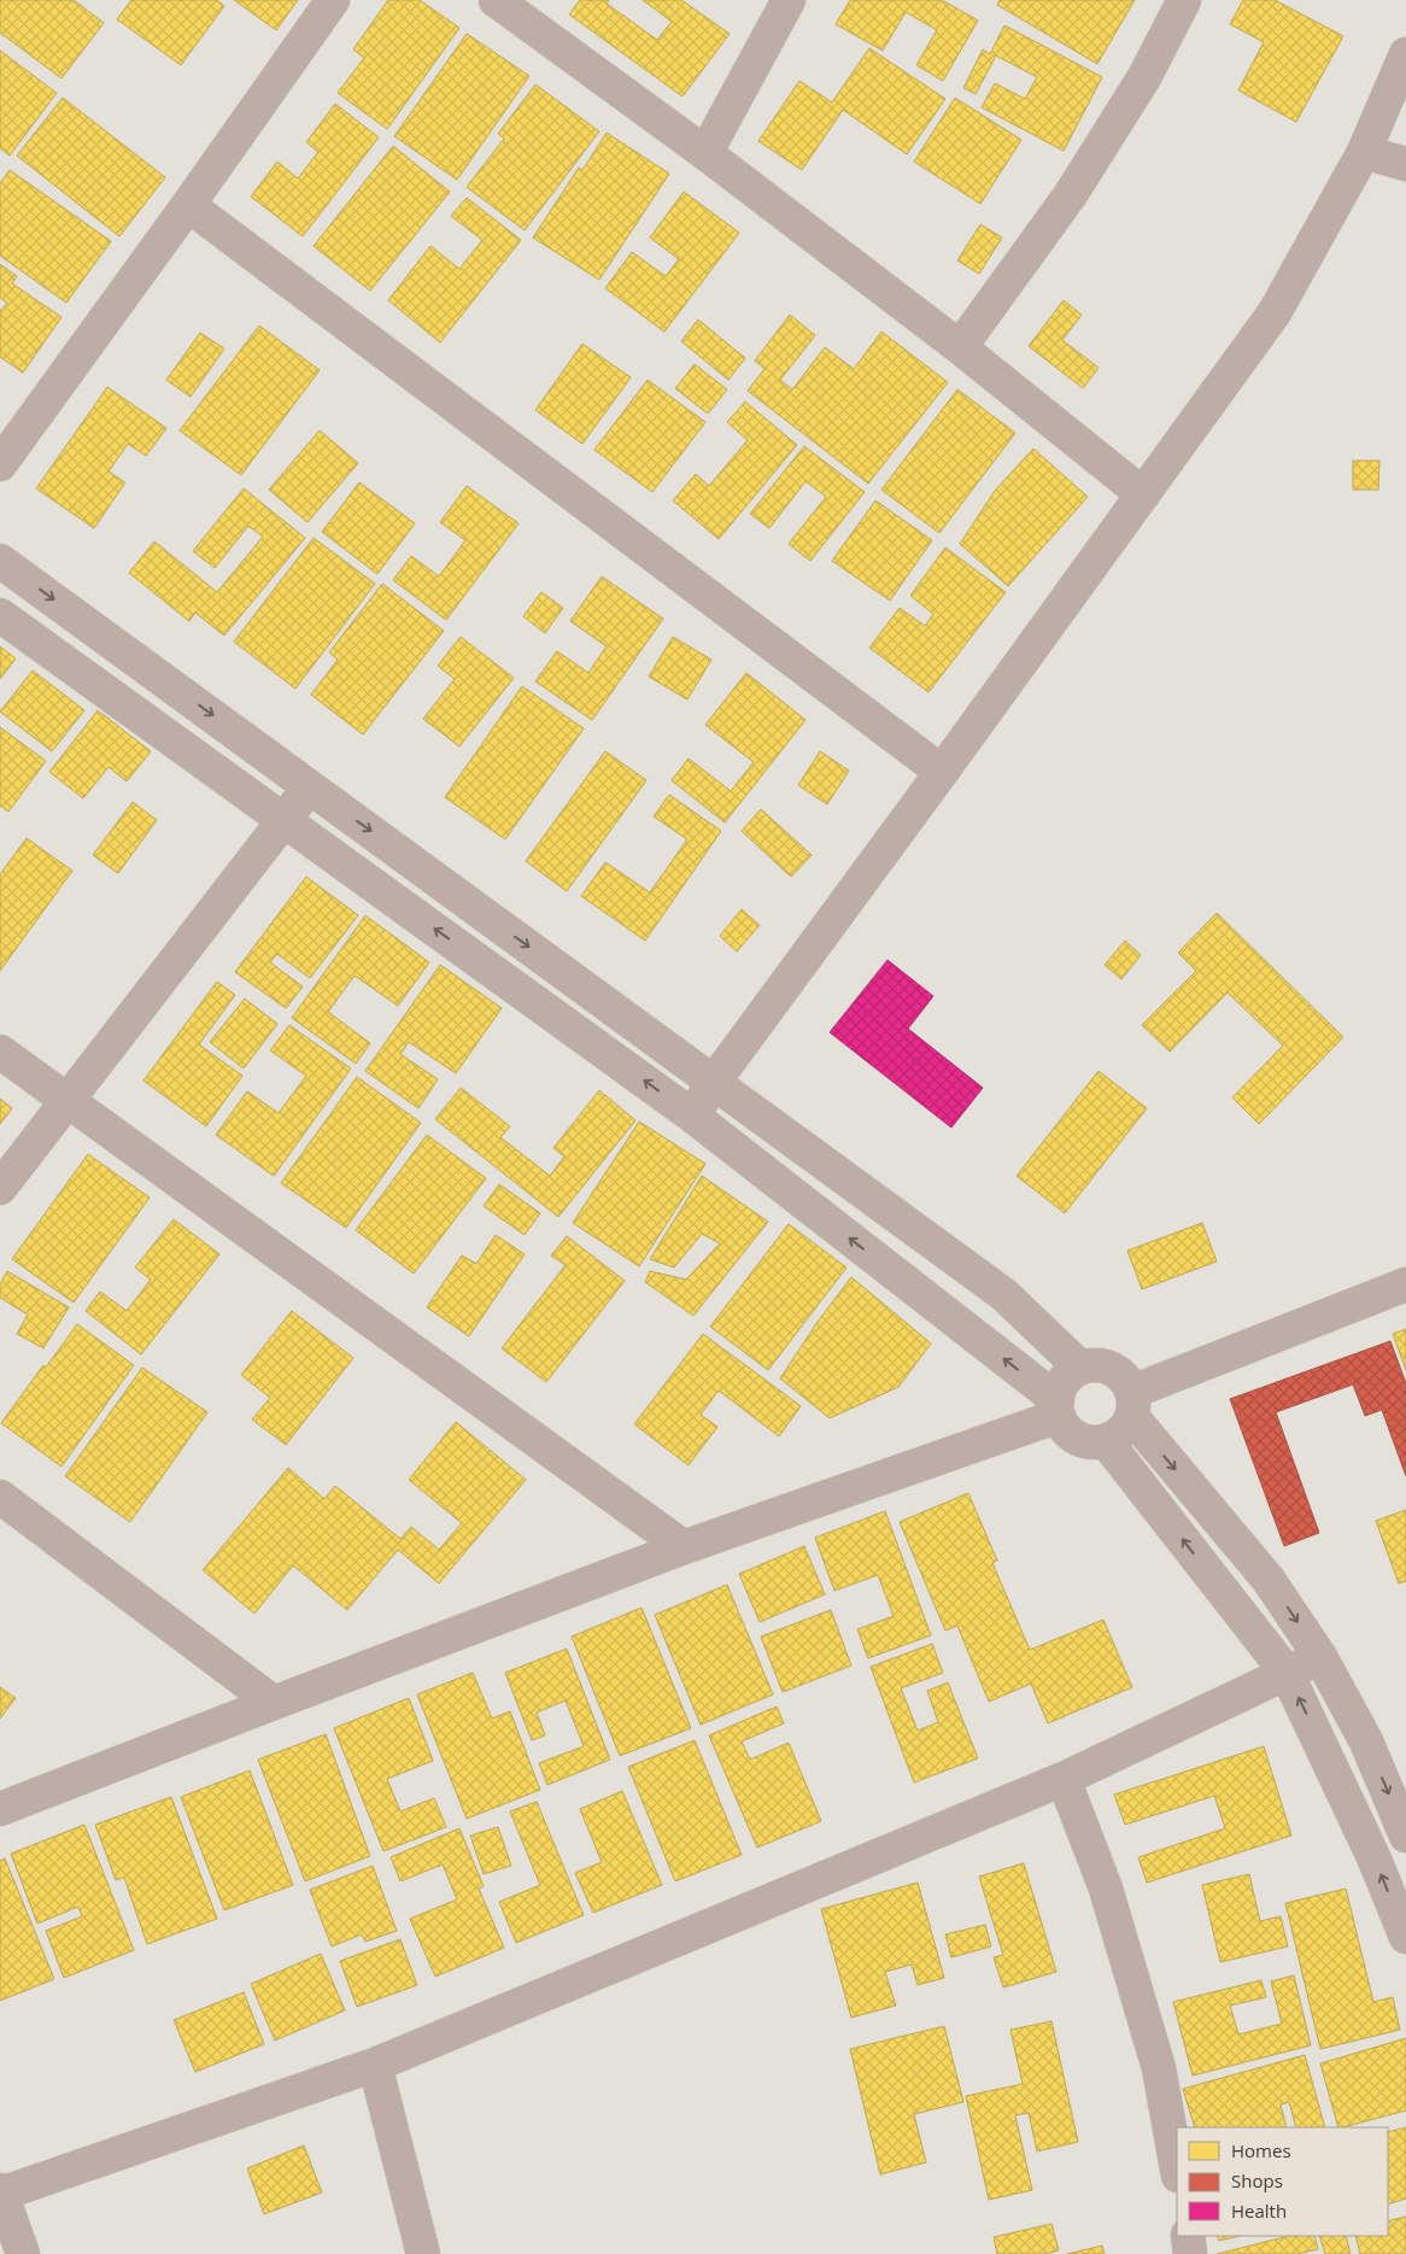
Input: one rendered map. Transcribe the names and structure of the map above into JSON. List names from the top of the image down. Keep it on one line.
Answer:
{"legend":["Homes","Shops","Health"]}
